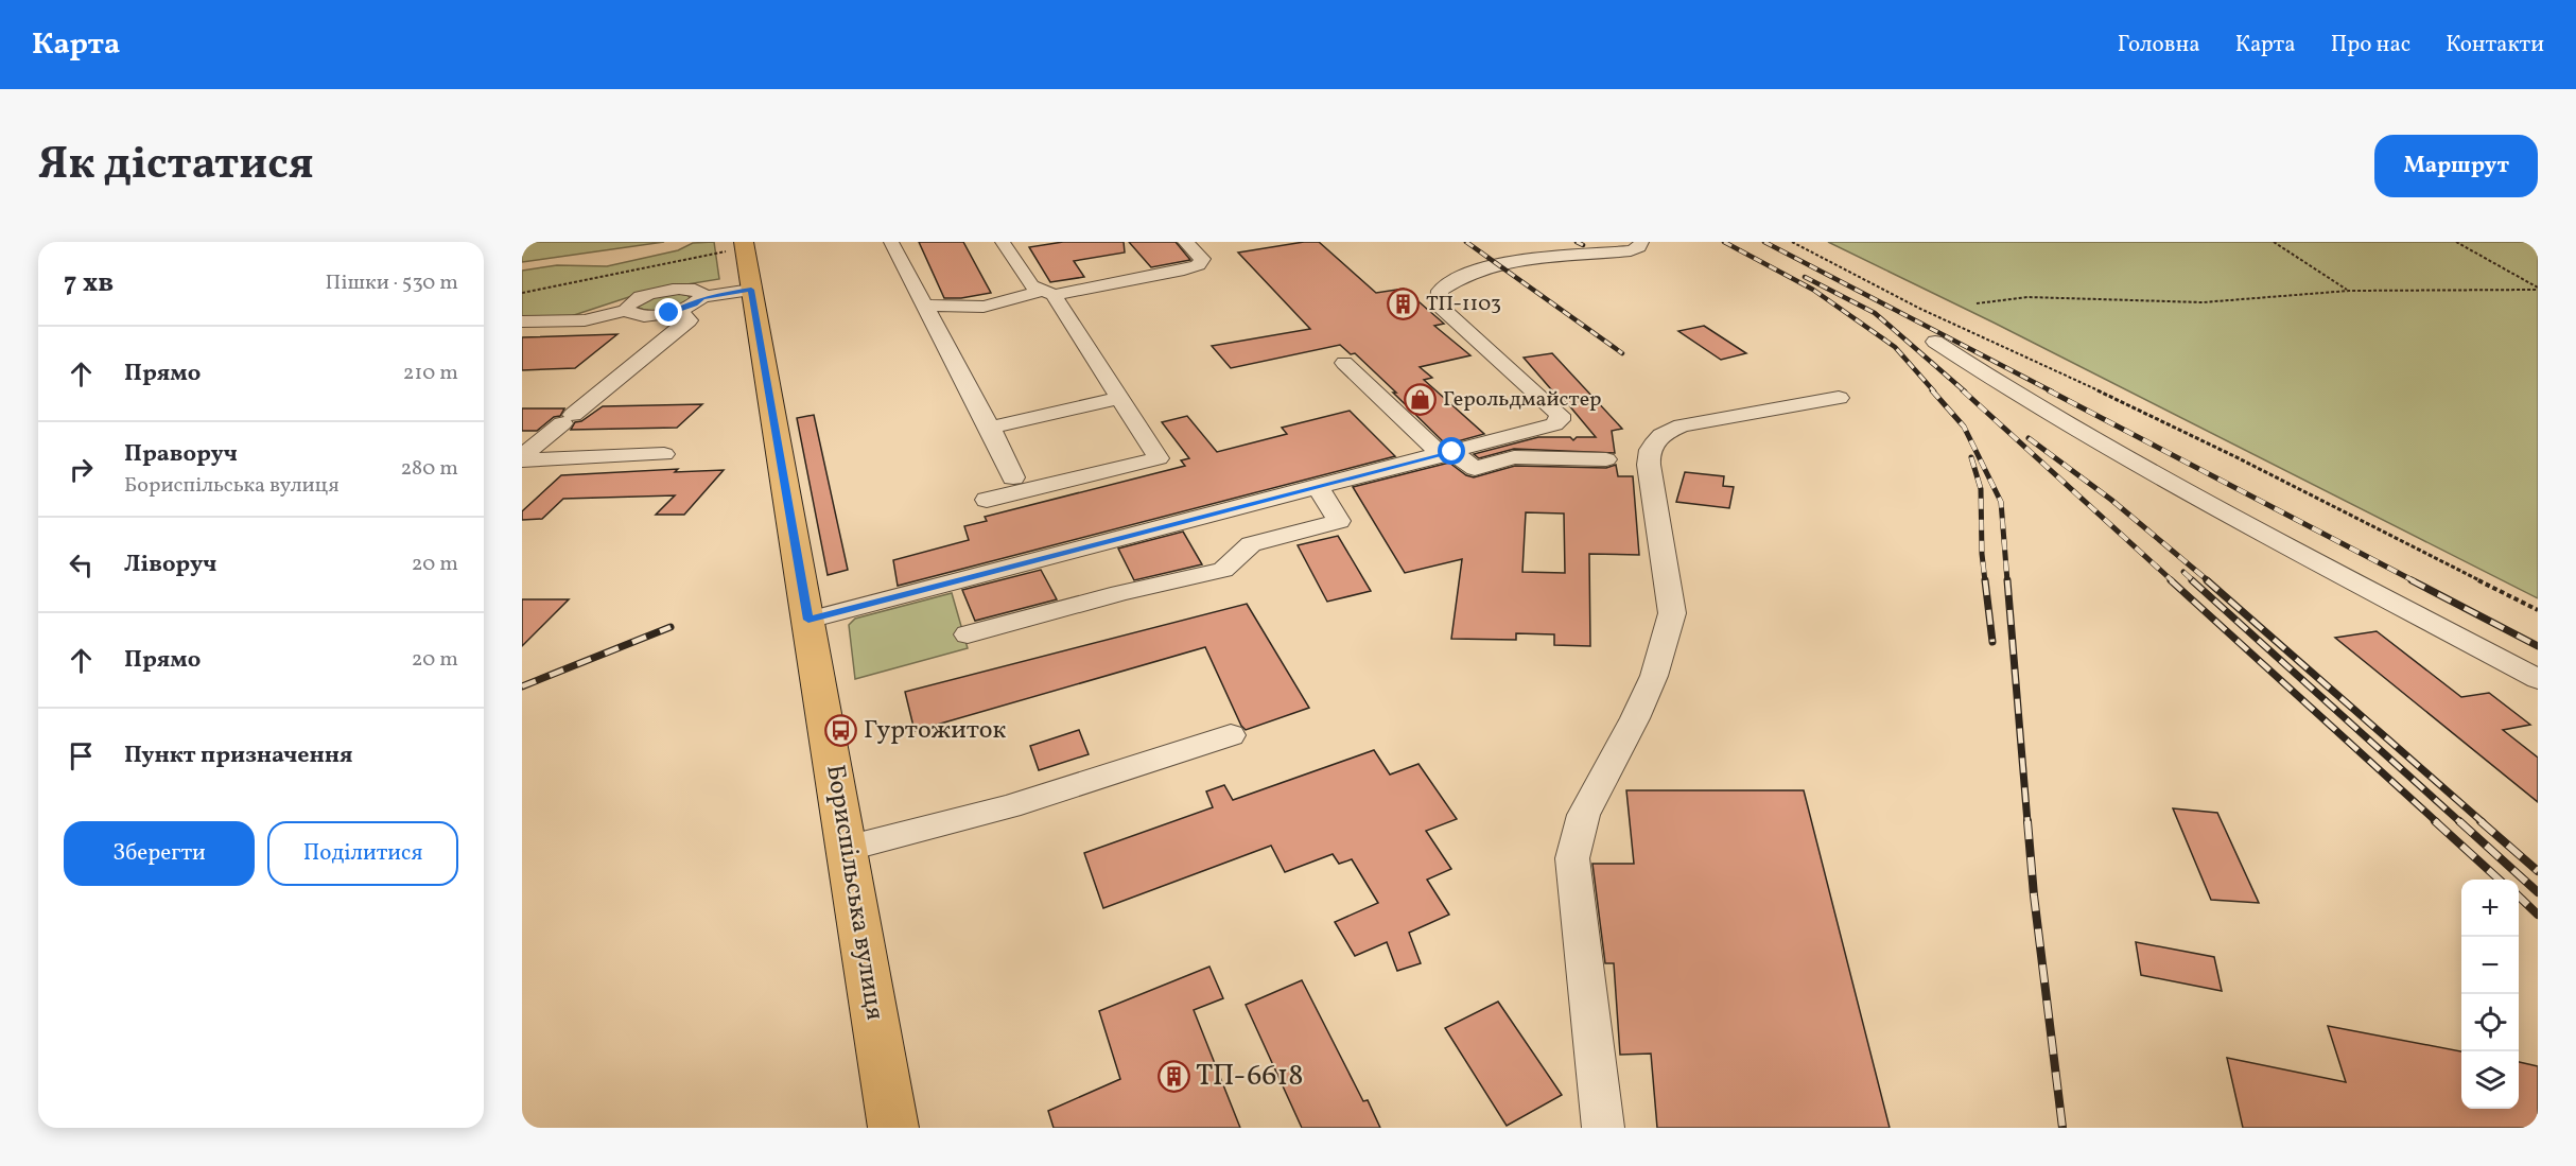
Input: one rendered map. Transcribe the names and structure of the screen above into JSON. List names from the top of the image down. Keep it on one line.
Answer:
{"streets":{"main road":["Бориспільська вулиця"]},"places":{"building":["ТП-1103","ТП-6618"],"shop":["Герольдмайстер"],"bus stop":["Гуртожиток"]},"page":{"header":"Карта","nav":["Головна","Карта","Про нас","Контакти"],"title":"Як дістатися","buttons":["Маршрут",["Зберегти","Поділитися"]],"heading":["7 хв","Пішки · 530 m"],"list":[["Прямо","210 m"],["Праворуч","Бориспільська вулиця","280 m"],["Ліворуч","20 m"],["Прямо","20 m"],"Пункт призначення"],"map_buttons":["+","−"]}}
